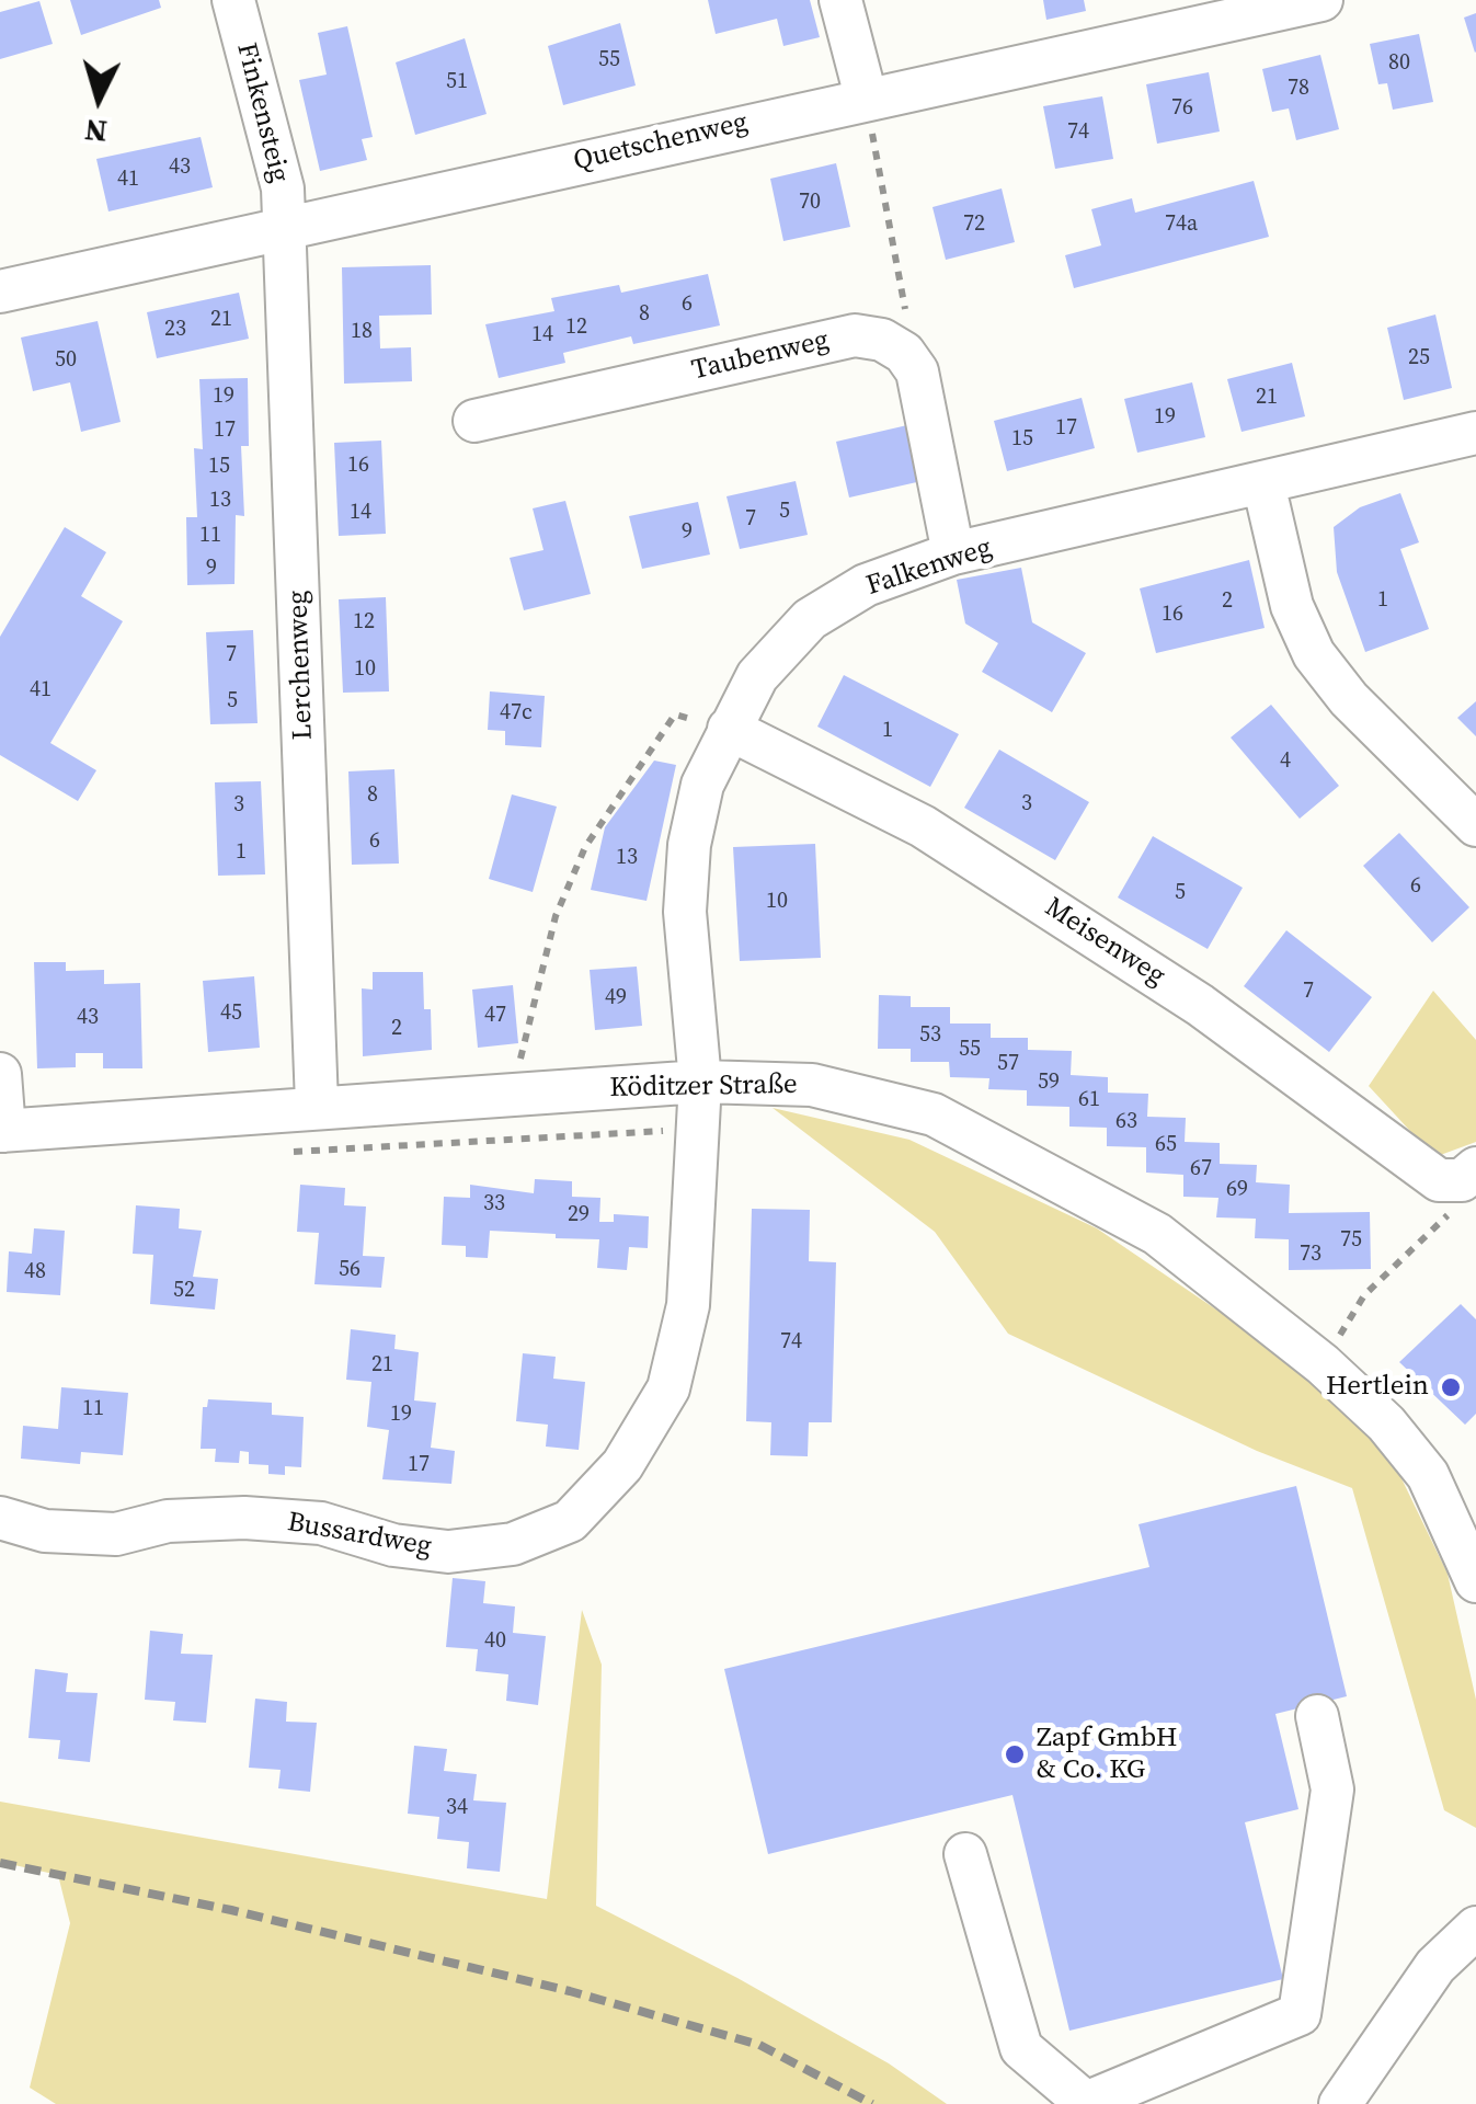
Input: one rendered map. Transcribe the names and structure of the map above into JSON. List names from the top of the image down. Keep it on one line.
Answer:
{"streets":{"street":["Finkensteig","Quetschenweg","Taubenweg","Falkenweg","Lerchenweg","Meisenweg","Köditzer Straße","Bussardweg"]},"crossings":[["Finkensteig","Quetschenweg"],["Finkensteig","Lerchenweg"],["Quetschenweg","Lerchenweg"],["Falkenweg","Meisenweg"],["Falkenweg","Köditzer Straße"],["Falkenweg","Bussardweg"],["Lerchenweg","Köditzer Straße"],["Köditzer Straße","Bussardweg"]],"places":["Hertlein","Zapf GmbH & Co. KG"],"house_numbers":["55","80","51","78","76","74","43","41","70","72","74a","6","8","21","12","23","18","14","25","50","19","21","19","17","17","15","16","15","13","5","14","7","9","11","9","1","2","16","12","7","10","41","5","47c","1","4","8","3","3","6","1","13","6","5","10","7","49","45","47","43","2","53","55","57","59","61","63","65","67","69","33","29","75","73","56","48","52","74","21","11","19","17","40","34"],"north":"bottom"}
